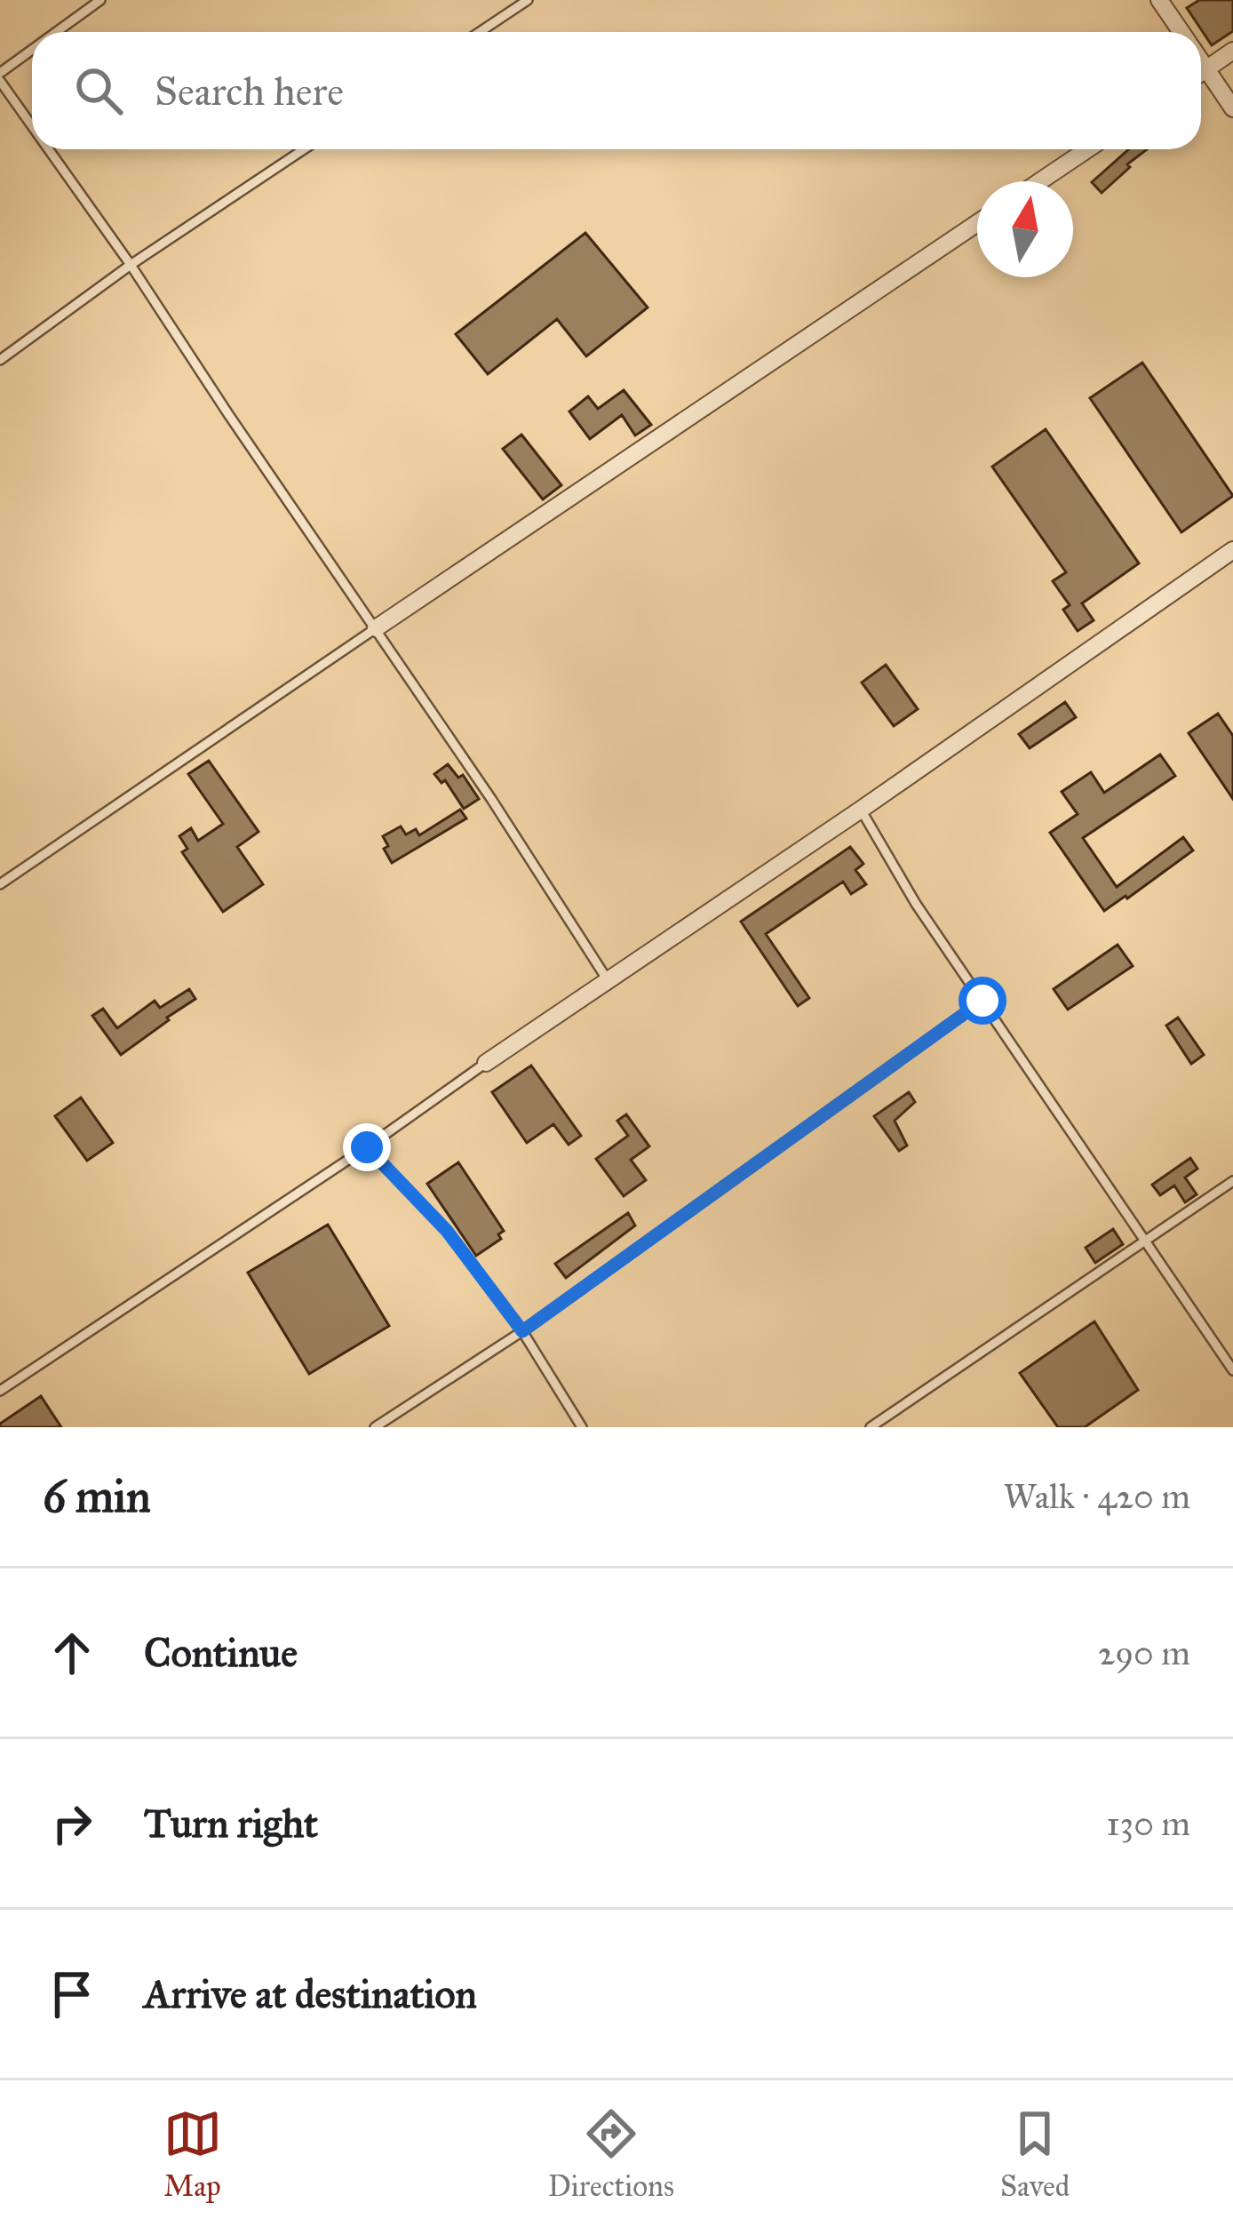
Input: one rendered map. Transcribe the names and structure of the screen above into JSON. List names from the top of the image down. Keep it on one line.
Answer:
{"north":"top","page":{"search":"Search here","heading":["6 min","Walk · 420 m"],"list":[["Continue","290 m"],["Turn right","130 m"],"Arrive at destination"],"nav":["Map","Directions","Saved"]}}
